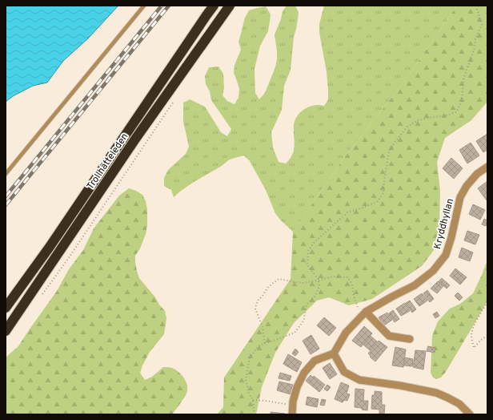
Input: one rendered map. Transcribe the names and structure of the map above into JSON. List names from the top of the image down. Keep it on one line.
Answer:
{"streets":{"highway":["Trollhätteleden"],"street":["Kryddhyllan"]}}
